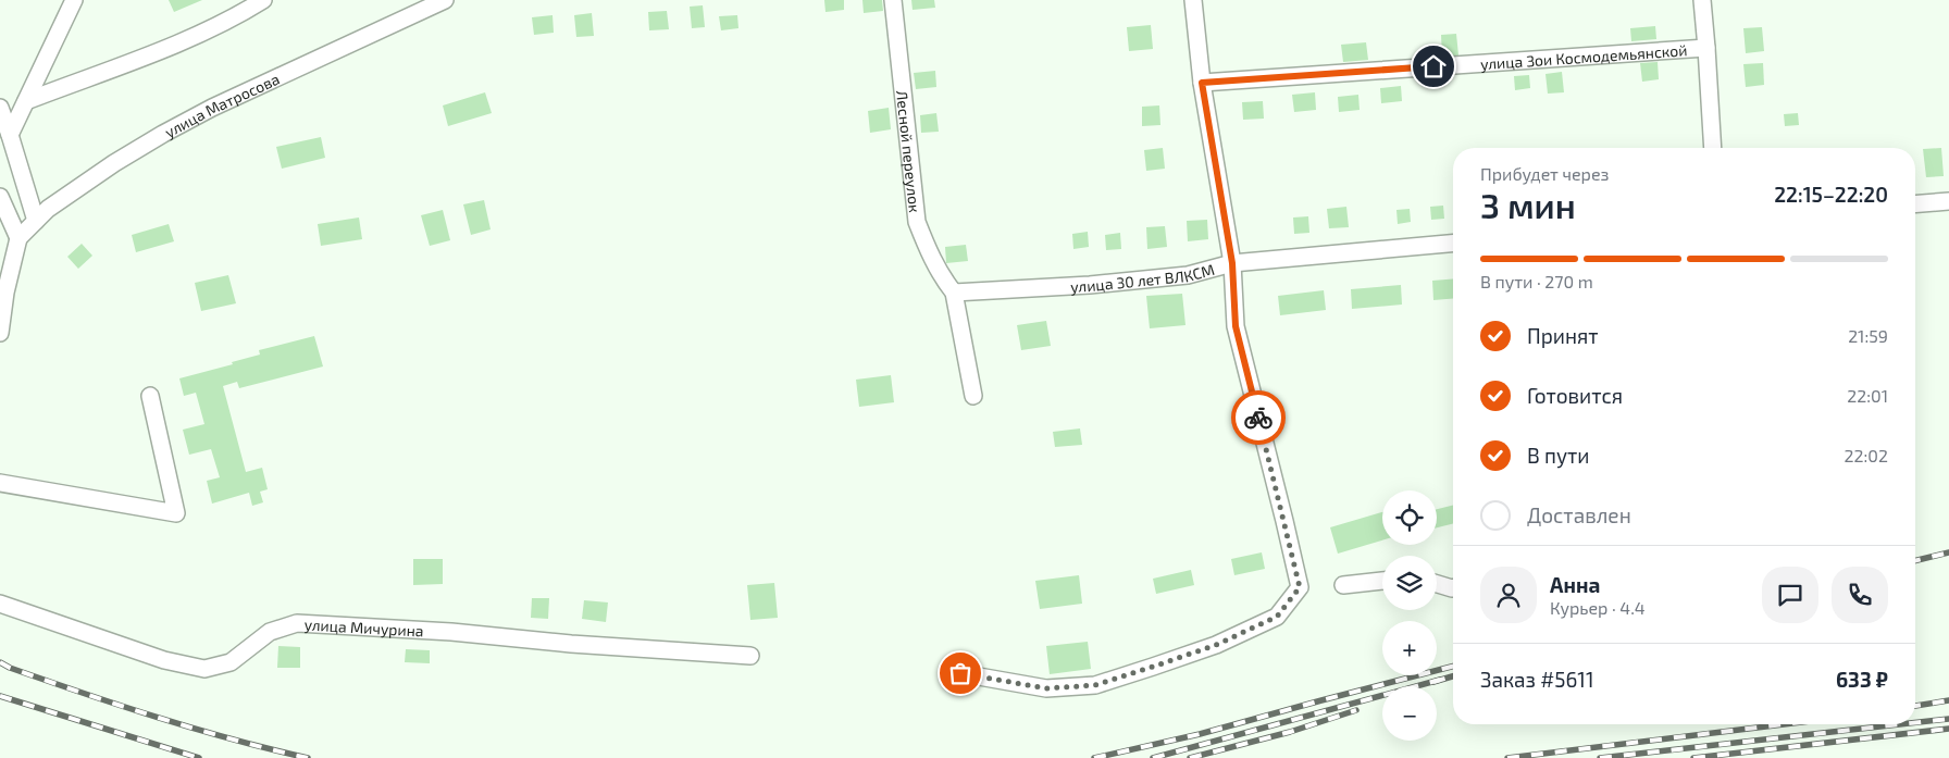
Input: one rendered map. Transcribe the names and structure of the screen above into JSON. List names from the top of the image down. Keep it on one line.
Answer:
{"streets":{"street":["улица Зои Космодемьянской","улица Матросова","Лесной переулок","улица 30 лет ВЛКСМ","улица Мичурина"]},"crossings":[["Лесной переулок","улица 30 лет ВЛКСМ"]],"page":{"heading":["3 мин","Прибудет через","22:15–22:20"],"panel":["Анна","Курьер · 4.4","Заказ #5611","633 ₽"],"bar":"В пути · 270 m","list":[["Принят","21:59"],["Готовится","22:01"],["В пути","22:02"],"Доставлен"],"map_buttons":["+","−"]}}
